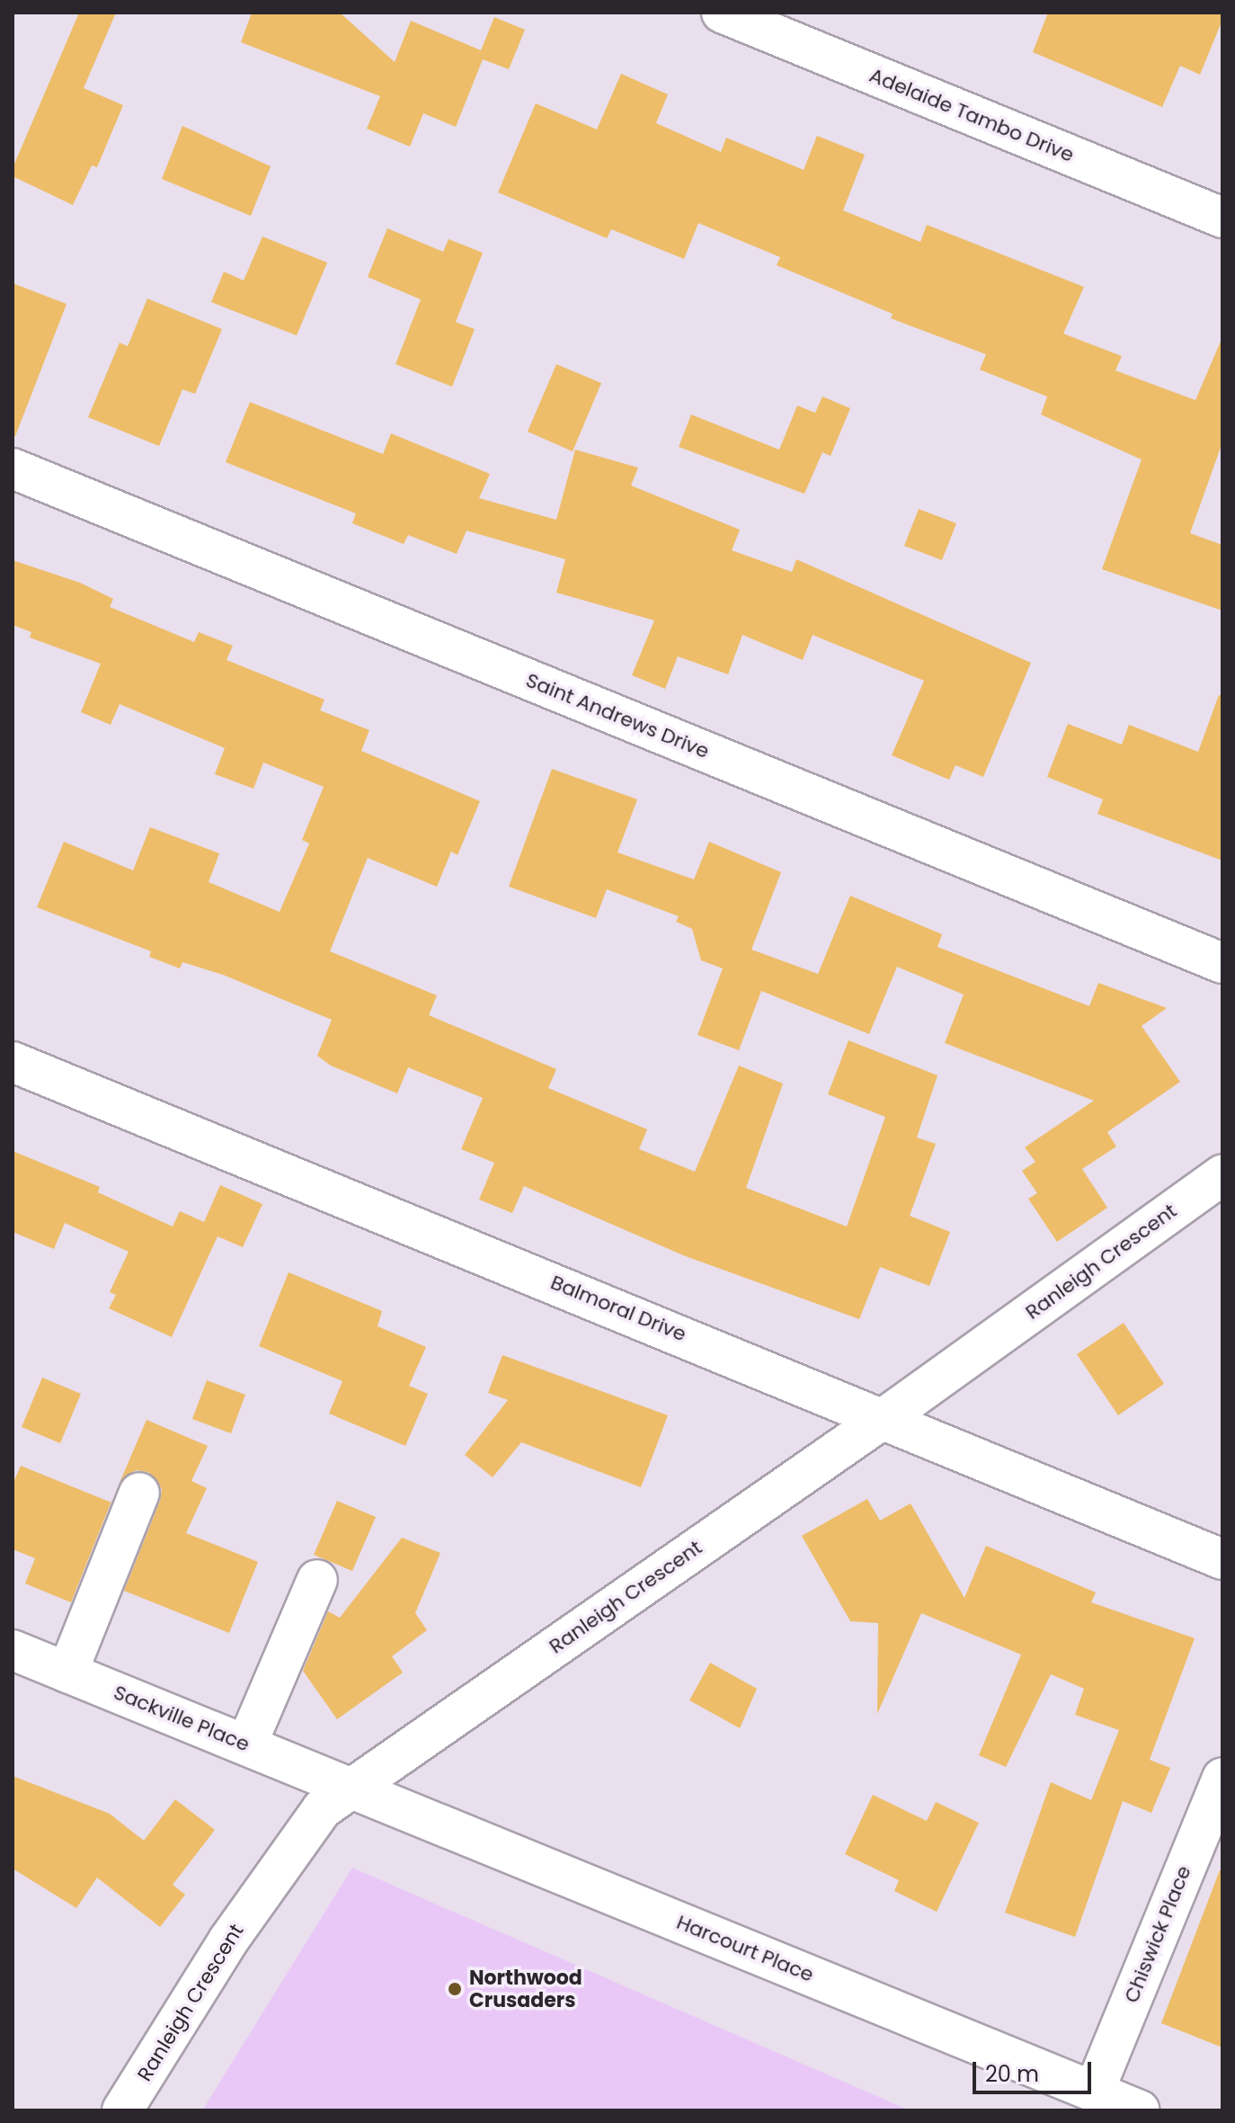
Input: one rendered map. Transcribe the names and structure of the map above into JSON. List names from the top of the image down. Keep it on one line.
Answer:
{"streets":{"street":["Adelaide Tambo Drive","Saint Andrews Drive","Ranleigh Crescent","Balmoral Drive","Sackville Place","Chiswick Place","Harcourt Place"]},"crossings":[["Ranleigh Crescent","Balmoral Drive"],["Ranleigh Crescent","Sackville Place"],["Ranleigh Crescent","Harcourt Place"],["Sackville Place","Harcourt Place"],["Chiswick Place","Harcourt Place"]],"places":["Northwood Crusaders"],"scale_bar":"20 m"}
